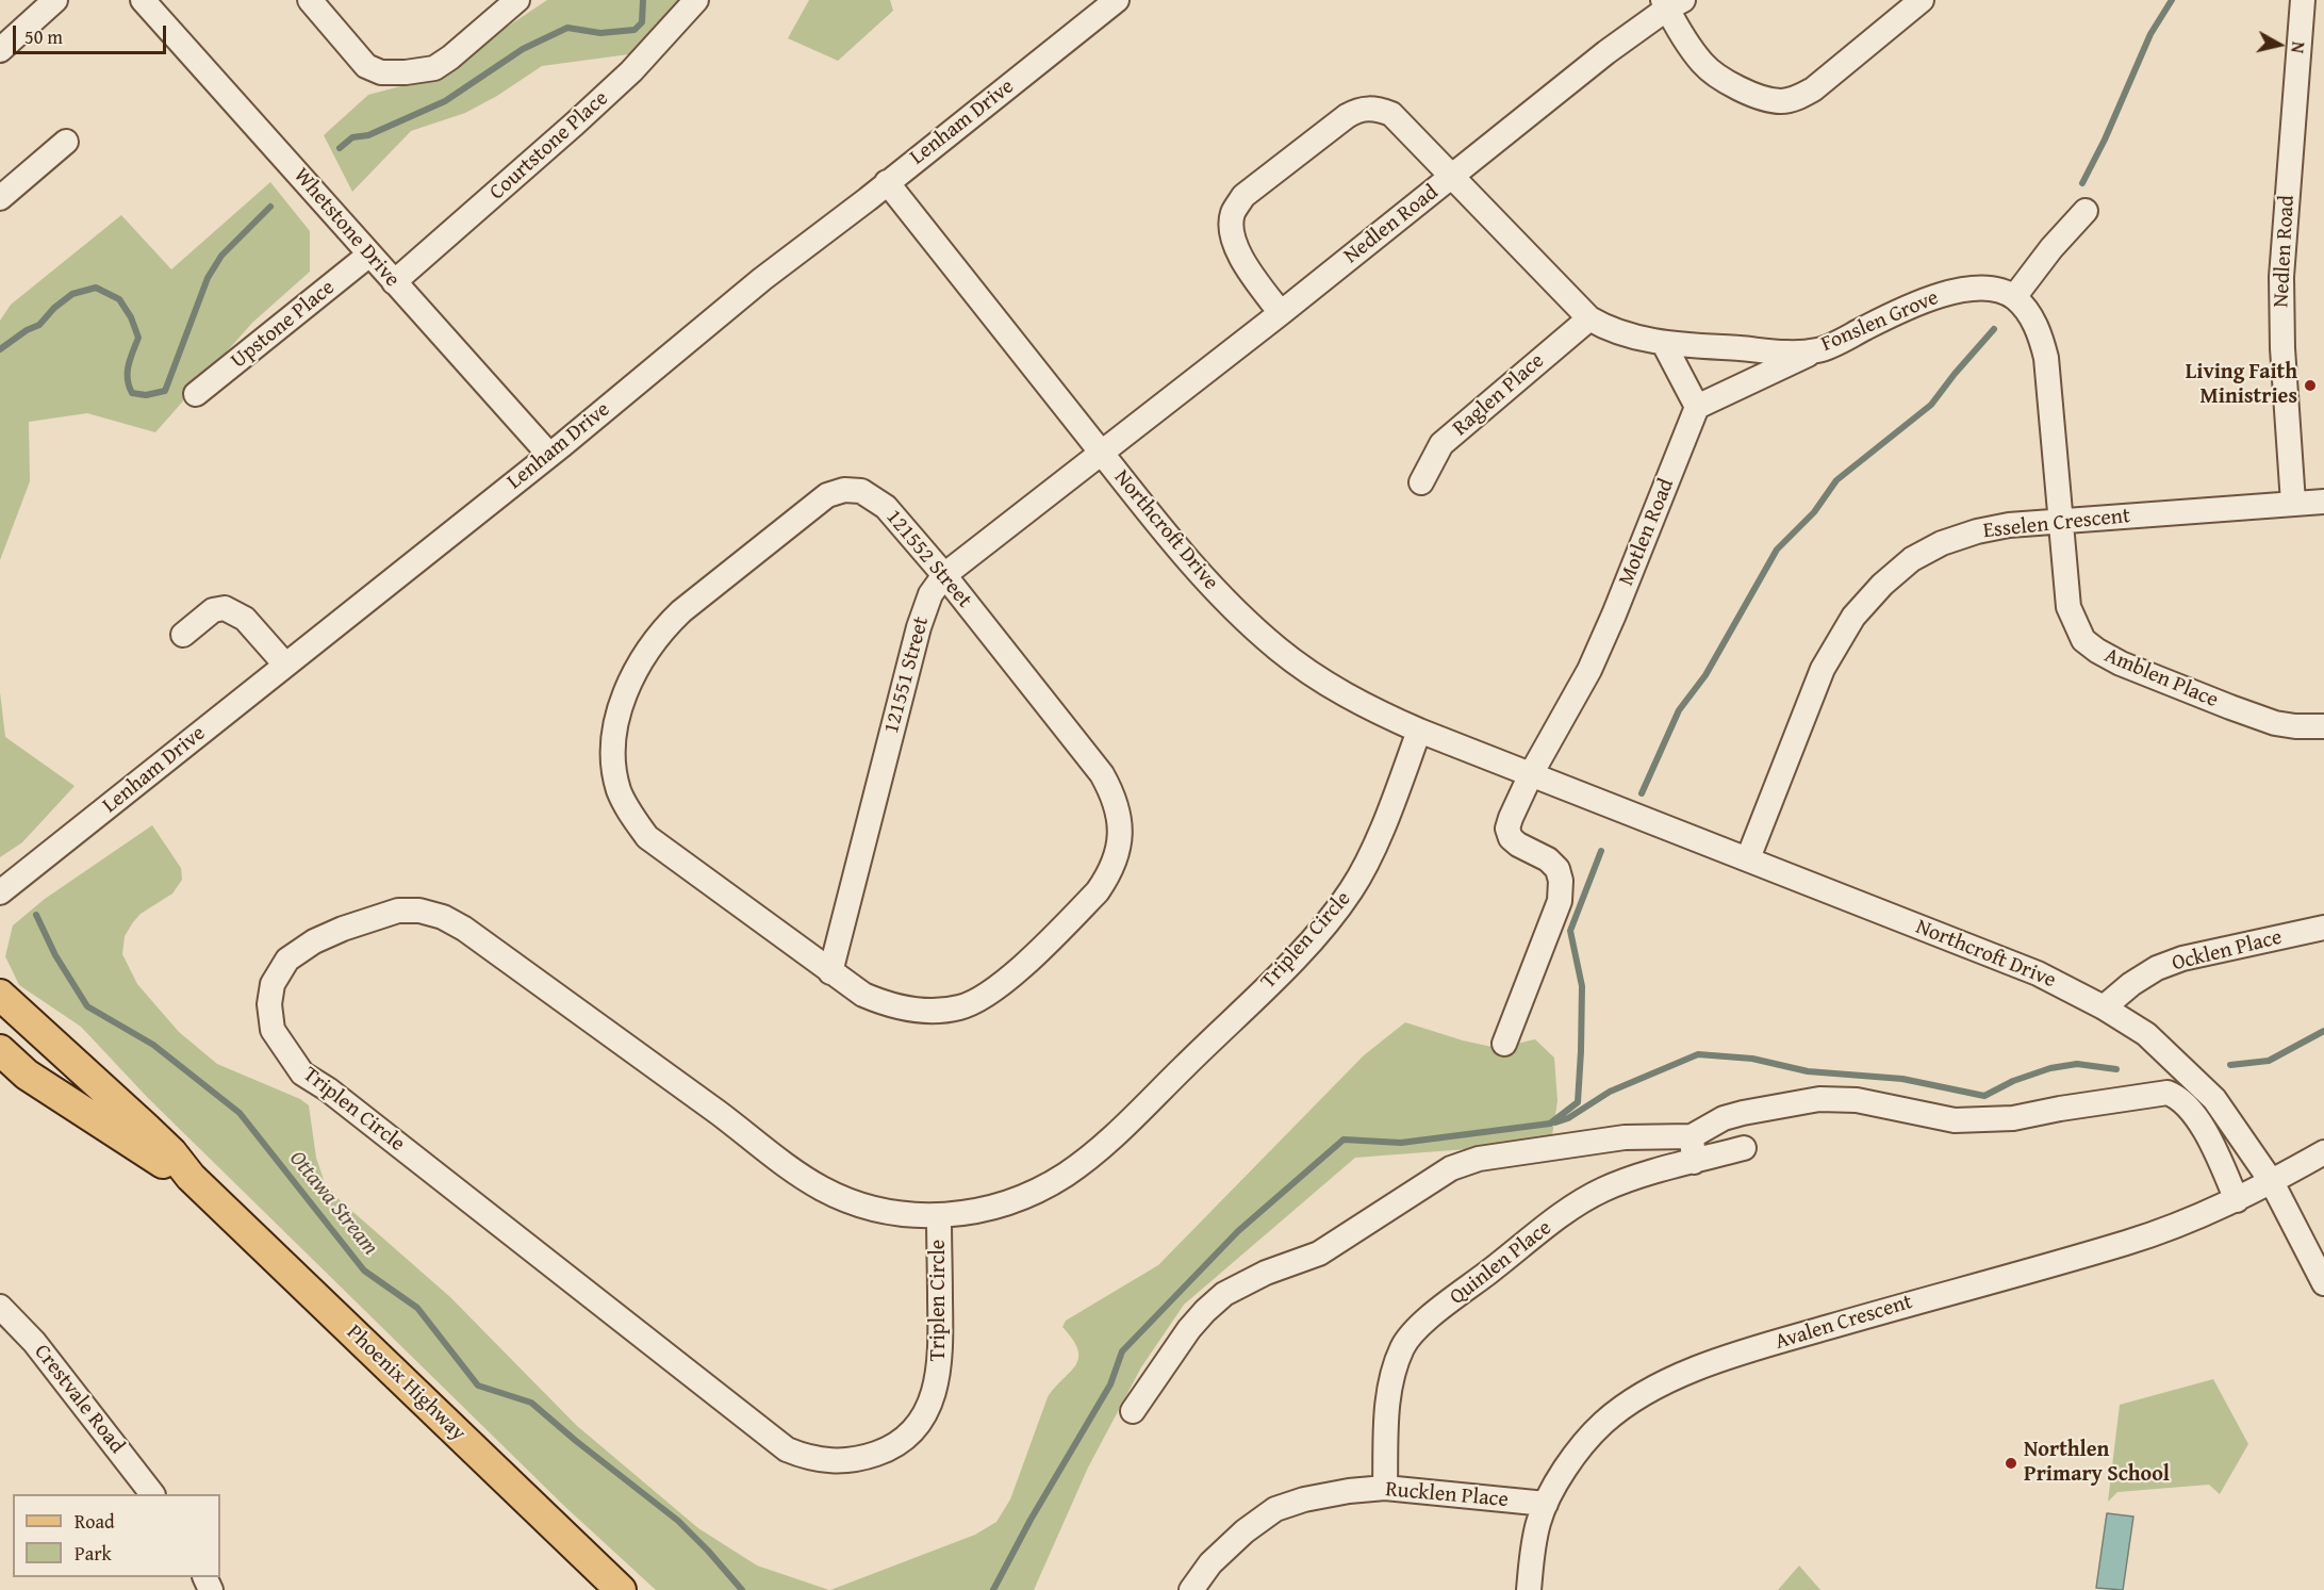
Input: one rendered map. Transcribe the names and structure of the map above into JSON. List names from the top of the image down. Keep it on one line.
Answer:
{"streets":{"main road":["Phoenix Highway"],"street":["Lenham Drive","Courtstone Place","Nedlen Road","Whetstone Drive","Fonslen Grove","Upstone Place","Raglen Place","Esselen Crescent","Northcroft Drive","Motlen Road","121552 Street","121551 Street","Amblen Place","Triplen Circle","Ocklen Place","Quinlen Place","Avalen Crescent","Crestvale Road","Rucklen Place"]},"crossings":[["Lenham Drive","Whetstone Drive"],["Lenham Drive","Northcroft Drive"],["Courtstone Place","Whetstone Drive"],["Nedlen Road","Fonslen Grove"],["Nedlen Road","Esselen Crescent"],["Nedlen Road","Northcroft Drive"],["Nedlen Road","121551 Street"],["Whetstone Drive","Upstone Place"],["Fonslen Grove","Raglen Place"],["Esselen Crescent","Northcroft Drive"],["Esselen Crescent","Amblen Place"],["Northcroft Drive","Motlen Road"],["Northcroft Drive","121551 Street"],["Northcroft Drive","Triplen Circle"],["Northcroft Drive","Ocklen Place"],["Northcroft Drive","Avalen Crescent"],["121552 Street","121551 Street"],["Quinlen Place","Rucklen Place"],["Avalen Crescent","Rucklen Place"]],"water":["Ottawa Stream"],"places":["Living Faith Ministries","Northlen Primary School"],"legend":["Road","Park"],"scale_bar":"50 m","north":"right"}
